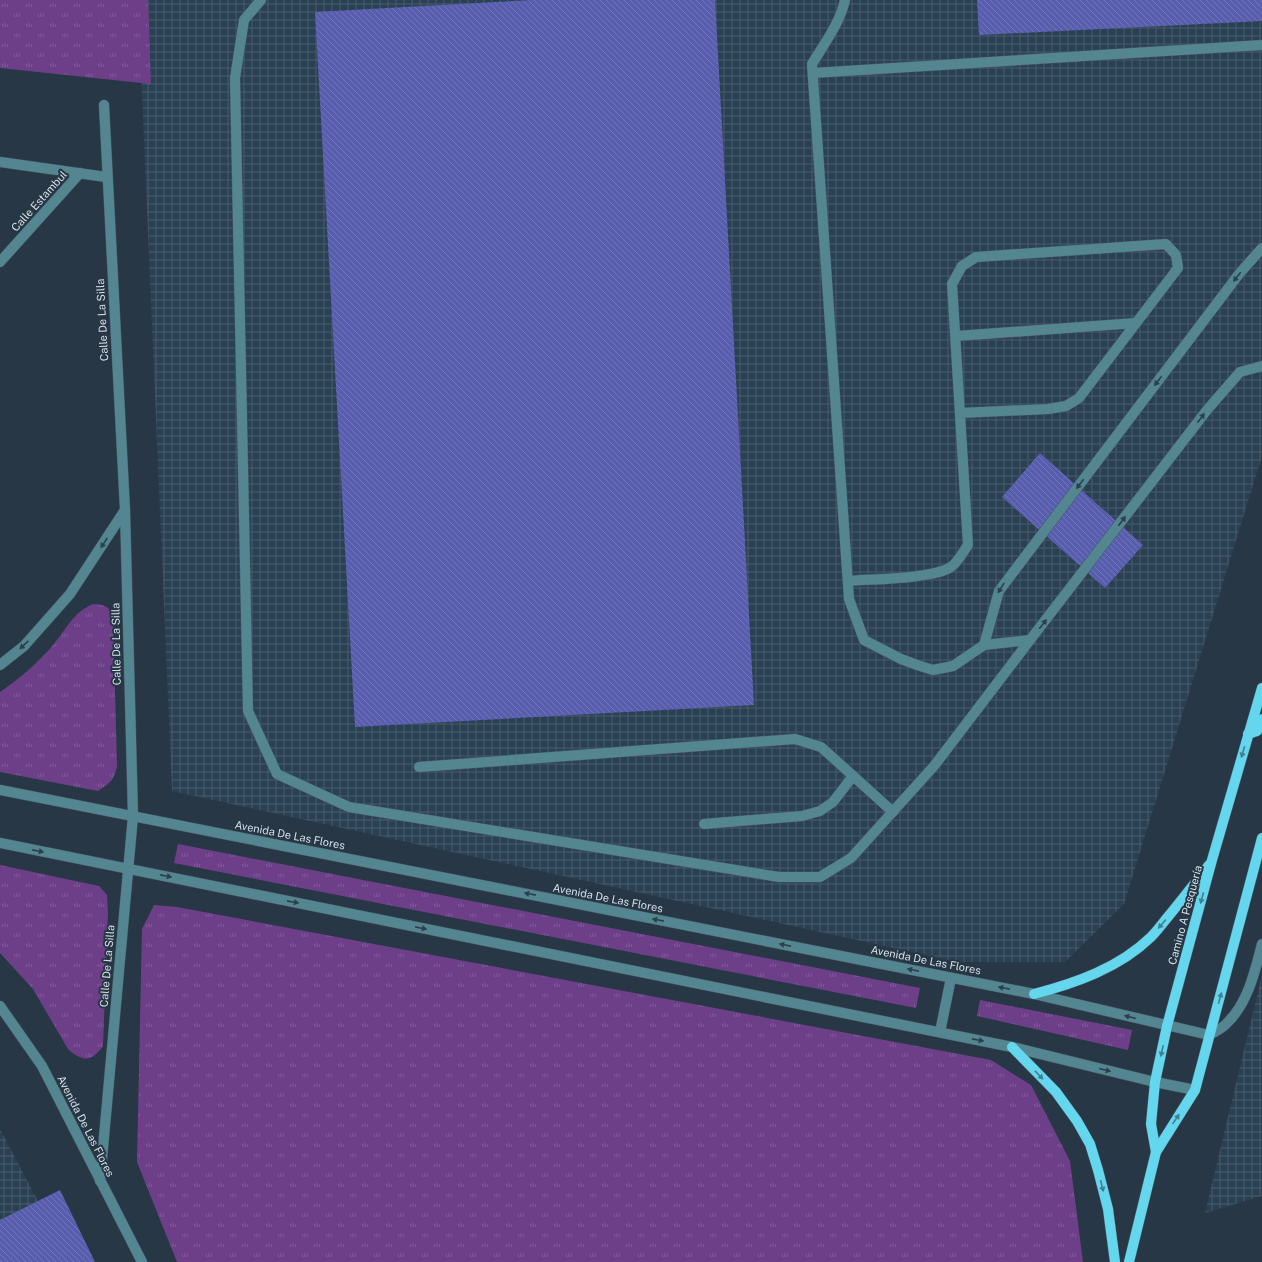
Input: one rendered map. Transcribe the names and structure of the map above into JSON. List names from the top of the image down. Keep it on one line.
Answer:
{"streets":{"main road":["Camino A Pesquería"],"street":["Calle Estambul","Calle De La Silla","Avenida De Las Flores"]},"crossings":[["Calle De La Silla","Avenida De Las Flores"],["Avenida De Las Flores","Camino A Pesquería"]]}
